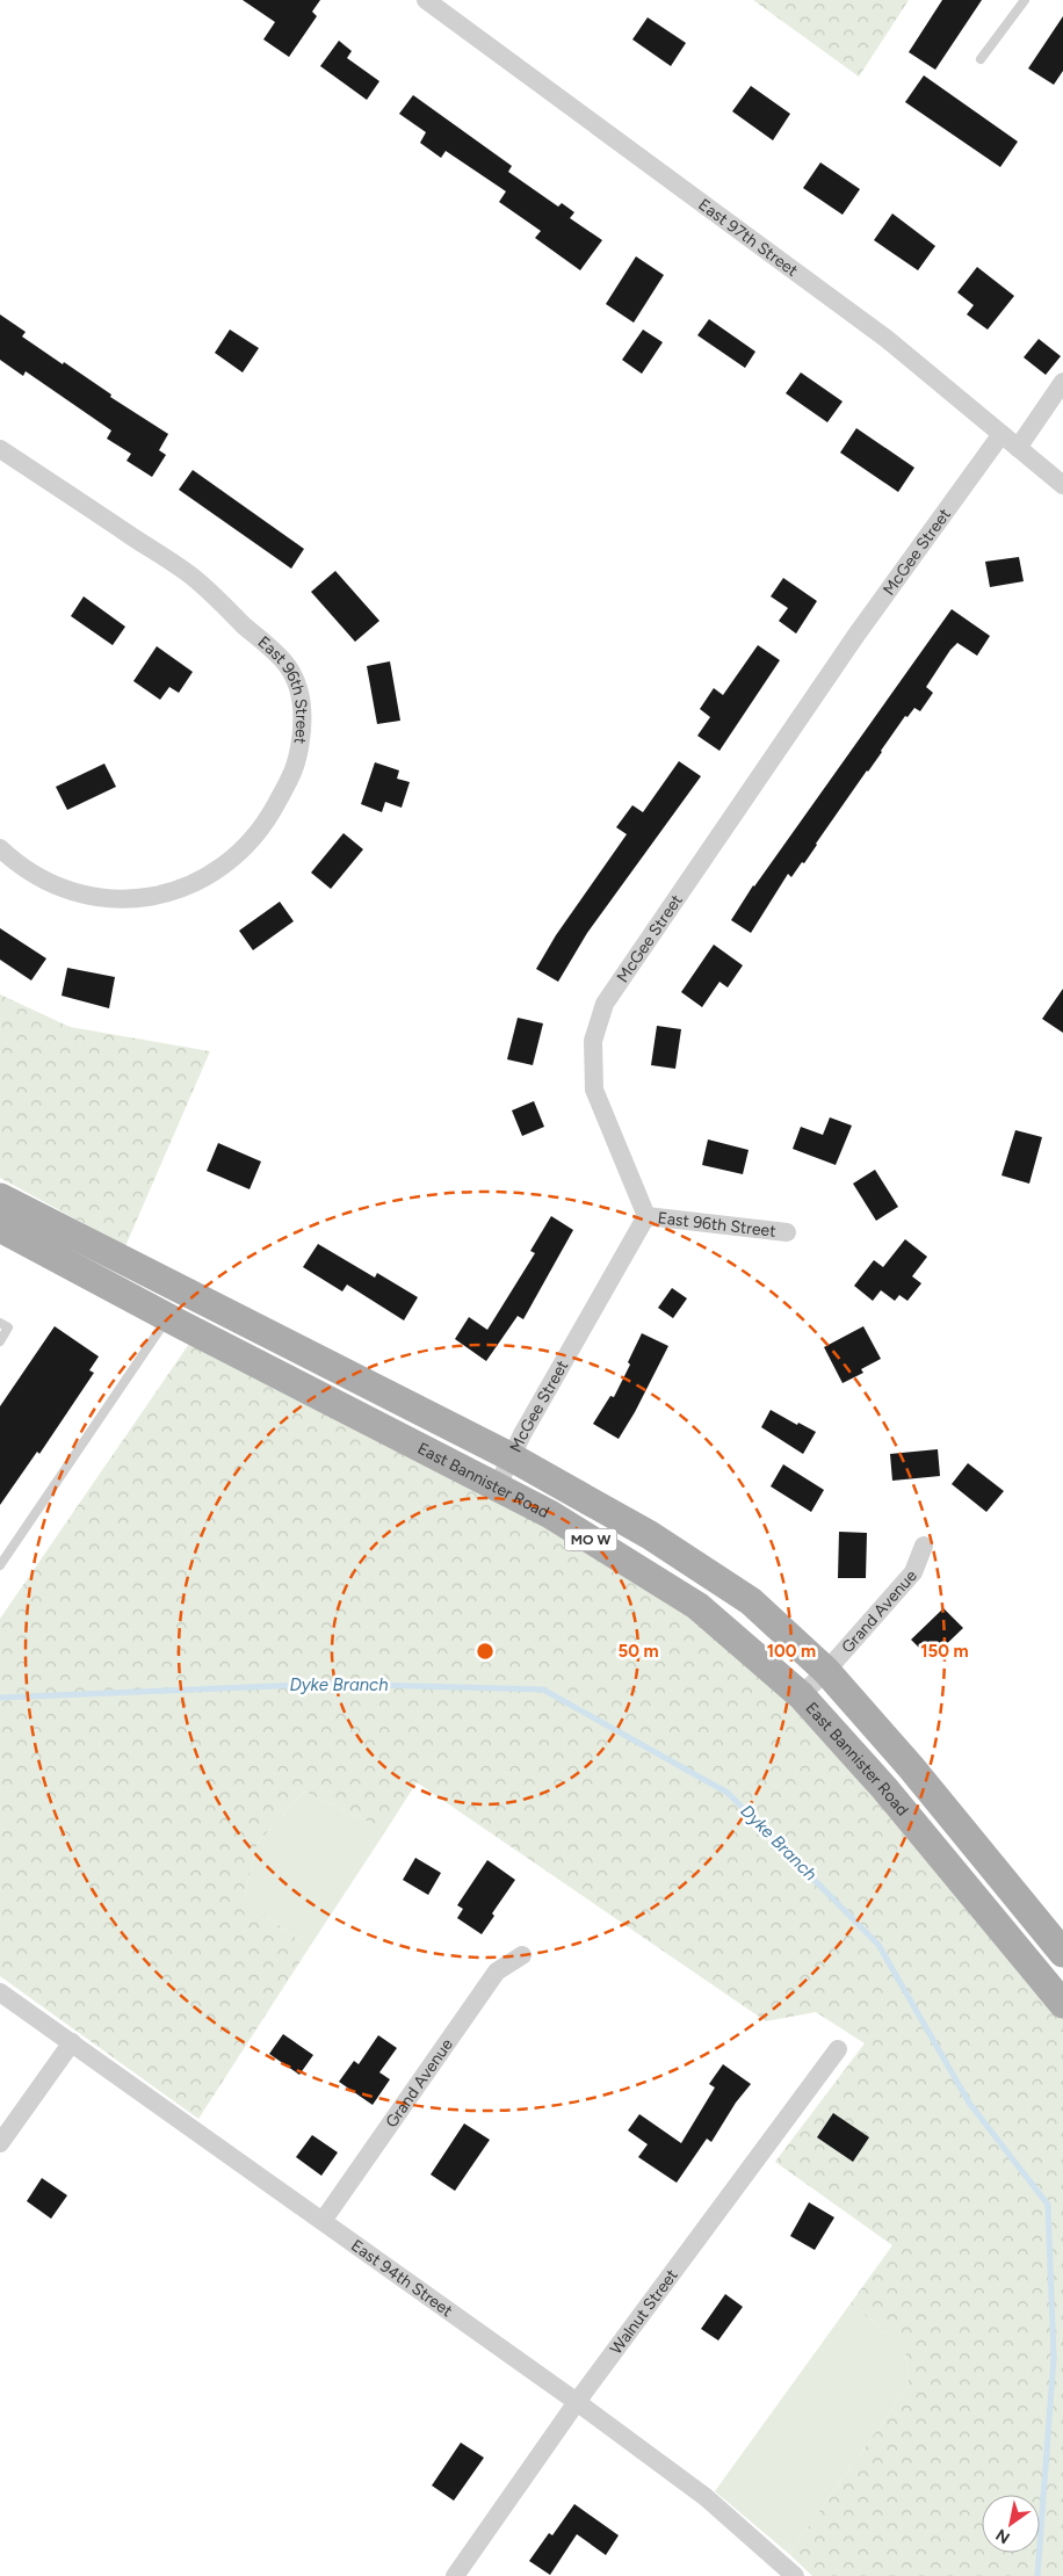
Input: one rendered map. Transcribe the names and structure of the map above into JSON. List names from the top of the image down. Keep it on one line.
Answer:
{"streets":{"main road":["East Bannister Road","MO W"],"street":["East 97th Street","McGee Street","East 96th Street","Grand Avenue","East 94th Street","Walnut Street"]},"crossings":[["East 97th Street","McGee Street"],["McGee Street","East 96th Street"],["McGee Street","East Bannister Road"],["East Bannister Road","Grand Avenue"],["Grand Avenue","East 94th Street"],["East 94th Street","Walnut Street"]],"water":["Dyke Branch"],"north":"bottom left","rings":["50 m","100 m","150 m"]}
